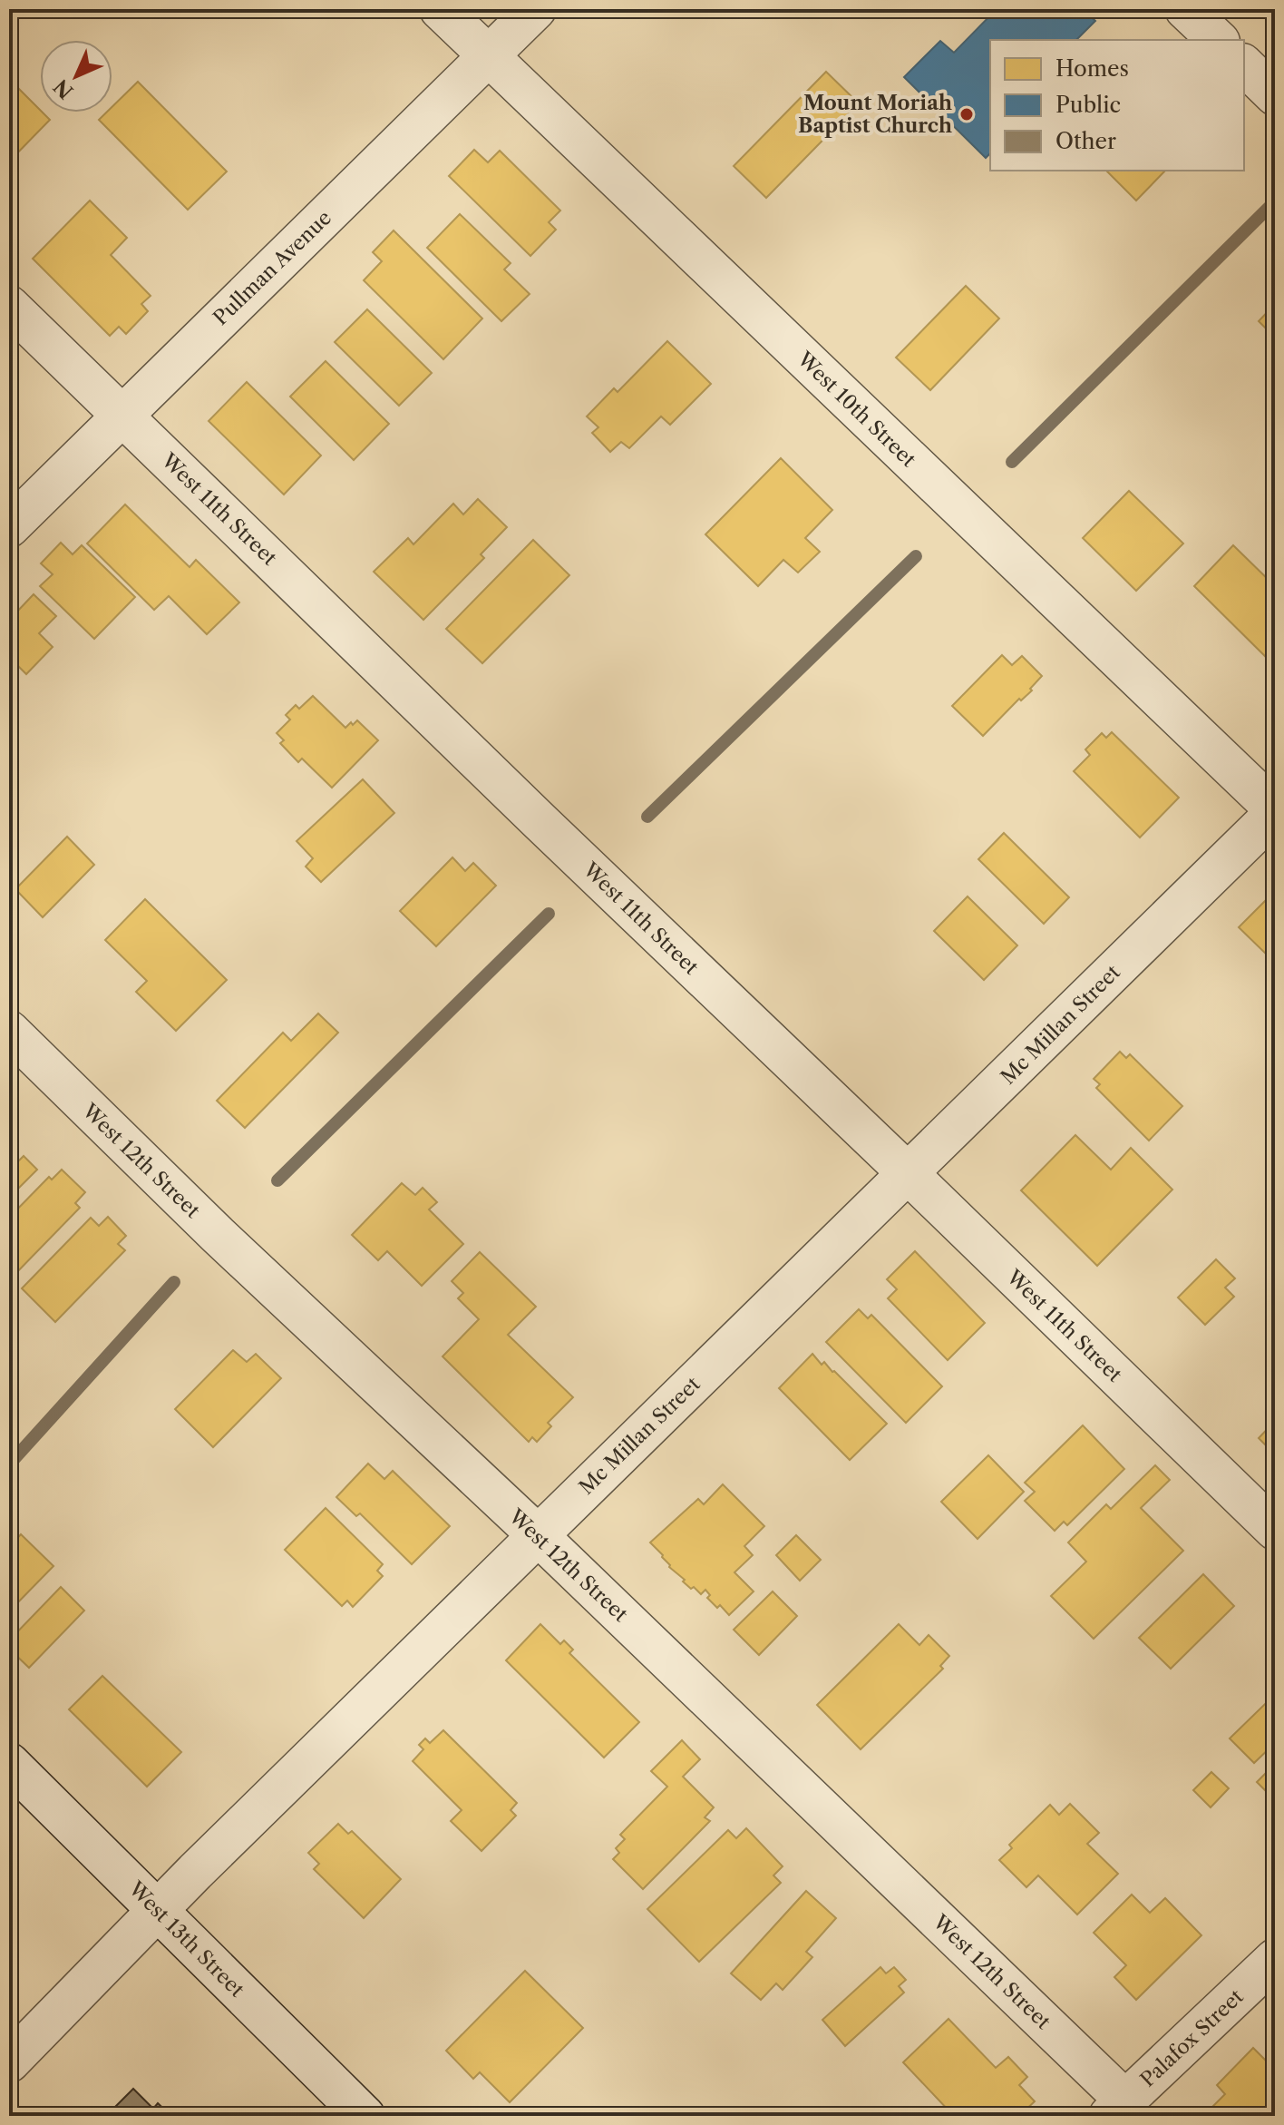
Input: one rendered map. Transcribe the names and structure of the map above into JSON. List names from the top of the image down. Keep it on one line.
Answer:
{"streets":{"street":["Pullman Avenue","West 10th Street","West 11th Street","Mc Millan Street","West 12th Street","West 13th Street","Palafox Street"]},"crossings":[["Pullman Avenue","West 10th Street"],["Pullman Avenue","West 11th Street"],["West 10th Street","Mc Millan Street"],["West 11th Street","Mc Millan Street"],["Mc Millan Street","West 12th Street"],["Mc Millan Street","West 13th Street"],["West 12th Street","Palafox Street"]],"places":["Mount Moriah Baptist Church"],"legend":["Homes","Public","Other"],"north":"bottom left"}
